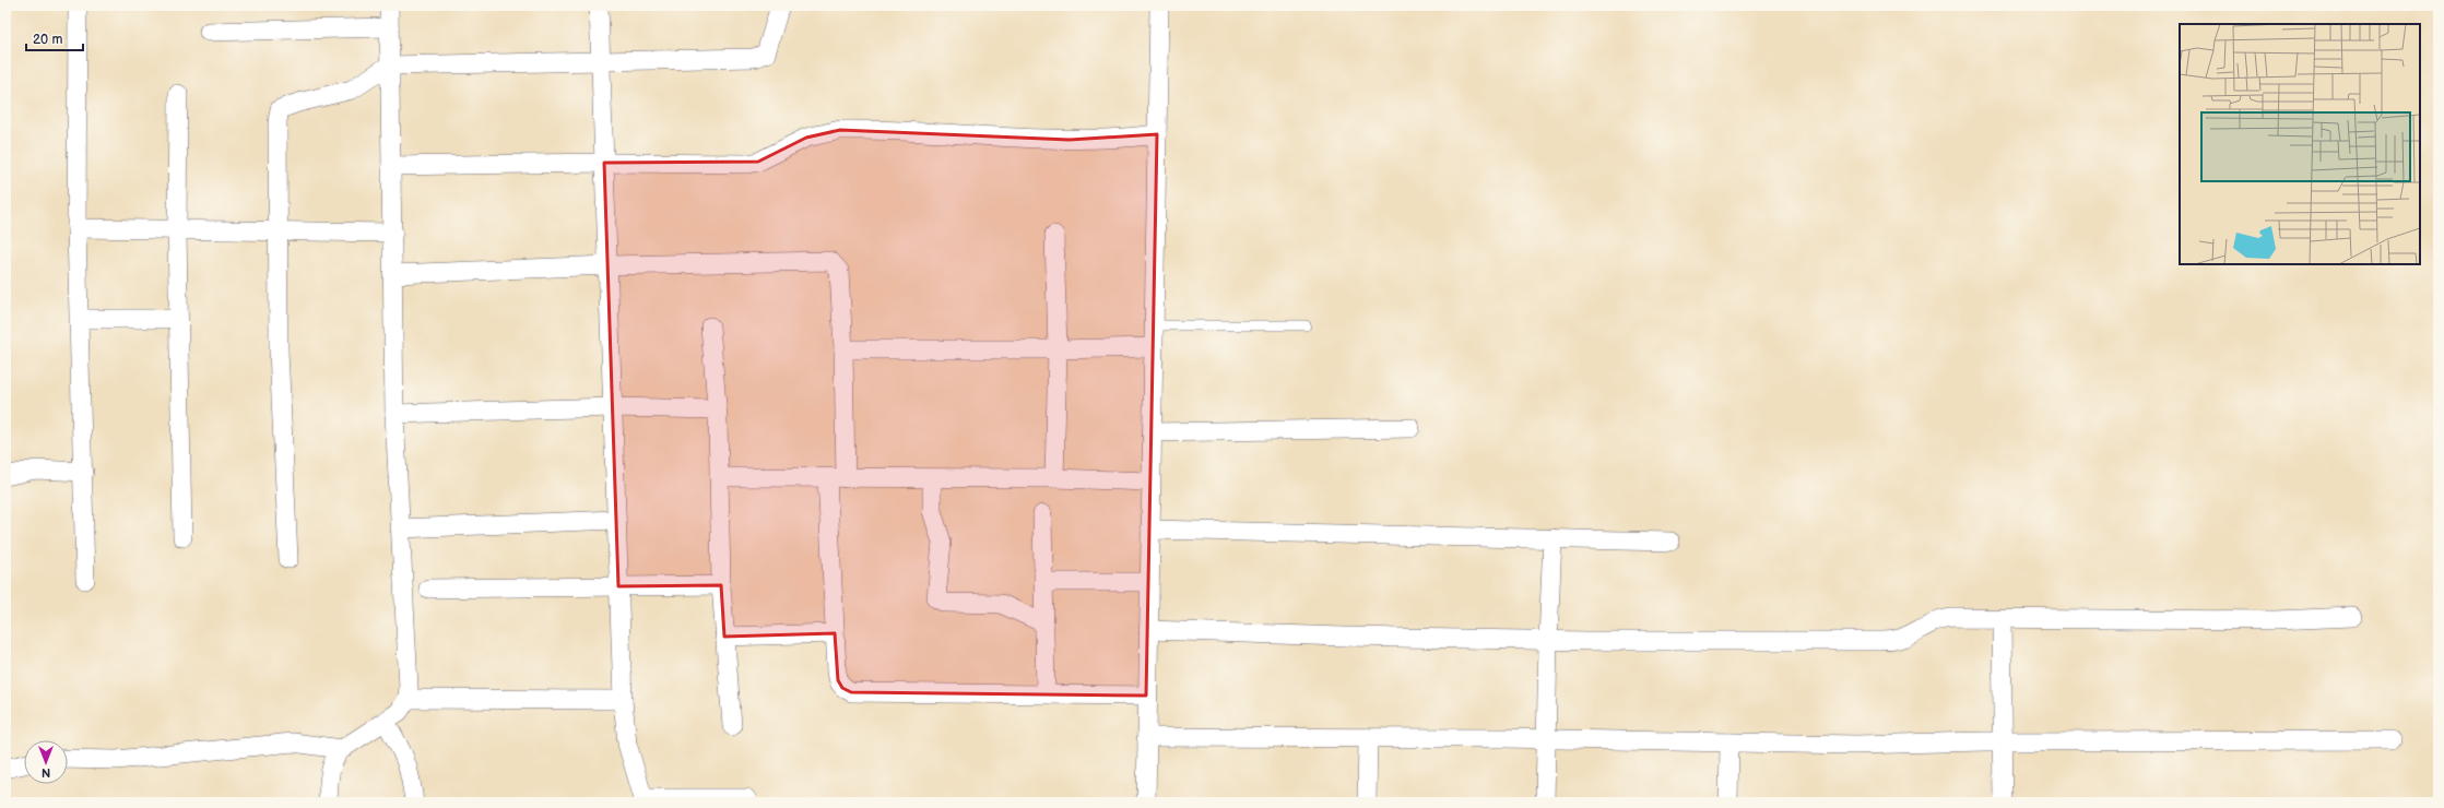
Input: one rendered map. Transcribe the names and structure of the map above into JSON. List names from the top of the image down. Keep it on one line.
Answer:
{"scale_bar":"20 m","north":"bottom"}
